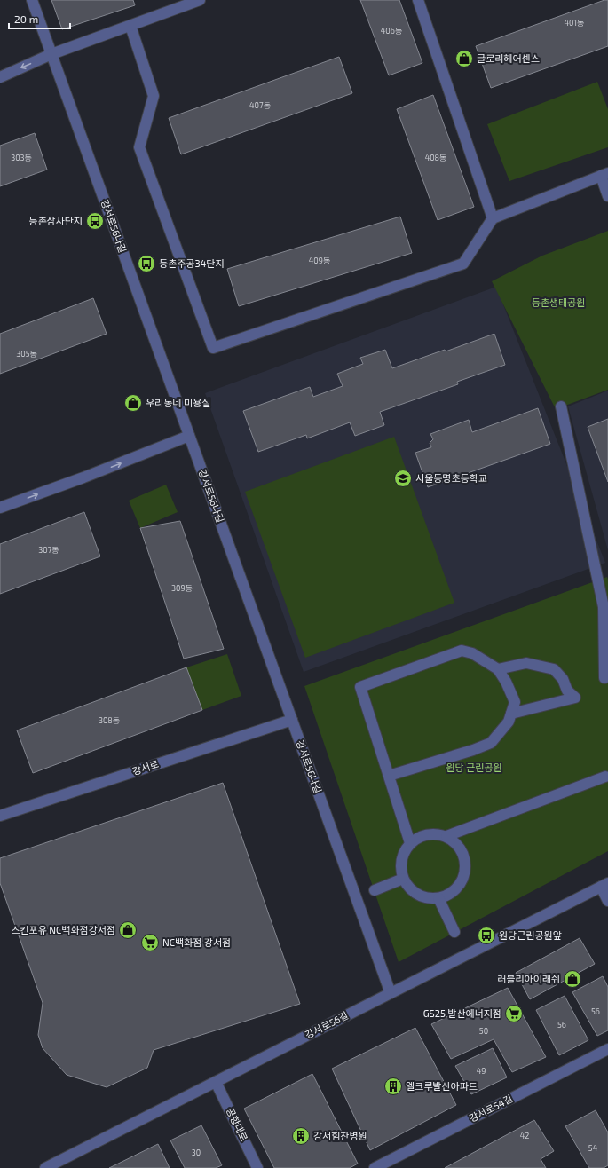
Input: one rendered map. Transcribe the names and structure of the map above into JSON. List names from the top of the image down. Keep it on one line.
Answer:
{"streets":{"street":["강서로56나길","강서로","강서로56길","강서로54길","공항대로"]},"crossings":[["강서로56나길","강서로"],["강서로56나길","강서로56길"],["강서로56길","공항대로"]],"parks":["등촌생태공원","원당 근린공원"],"places":{"shop":["글로리헤어센스","우리동네 미용실","스킨포유 NC백화점강서점","러블리아이래쉬"],"bus stop":["등촌삼사단지","등촌주공34단지","원당근린공원앞"],"school or university":["서울등명초등학교"],"supermarket":["NC백화점 강서점","GS25 발산에너지점"],"building":["엘크루발산아파트","강서힘찬병원"]},"house_numbers":["401동","406동","407동","303동","408동","409동","305동","307동","309동","308동","56","56","50","49","42","54","30"],"scale_bar":"20 m"}
